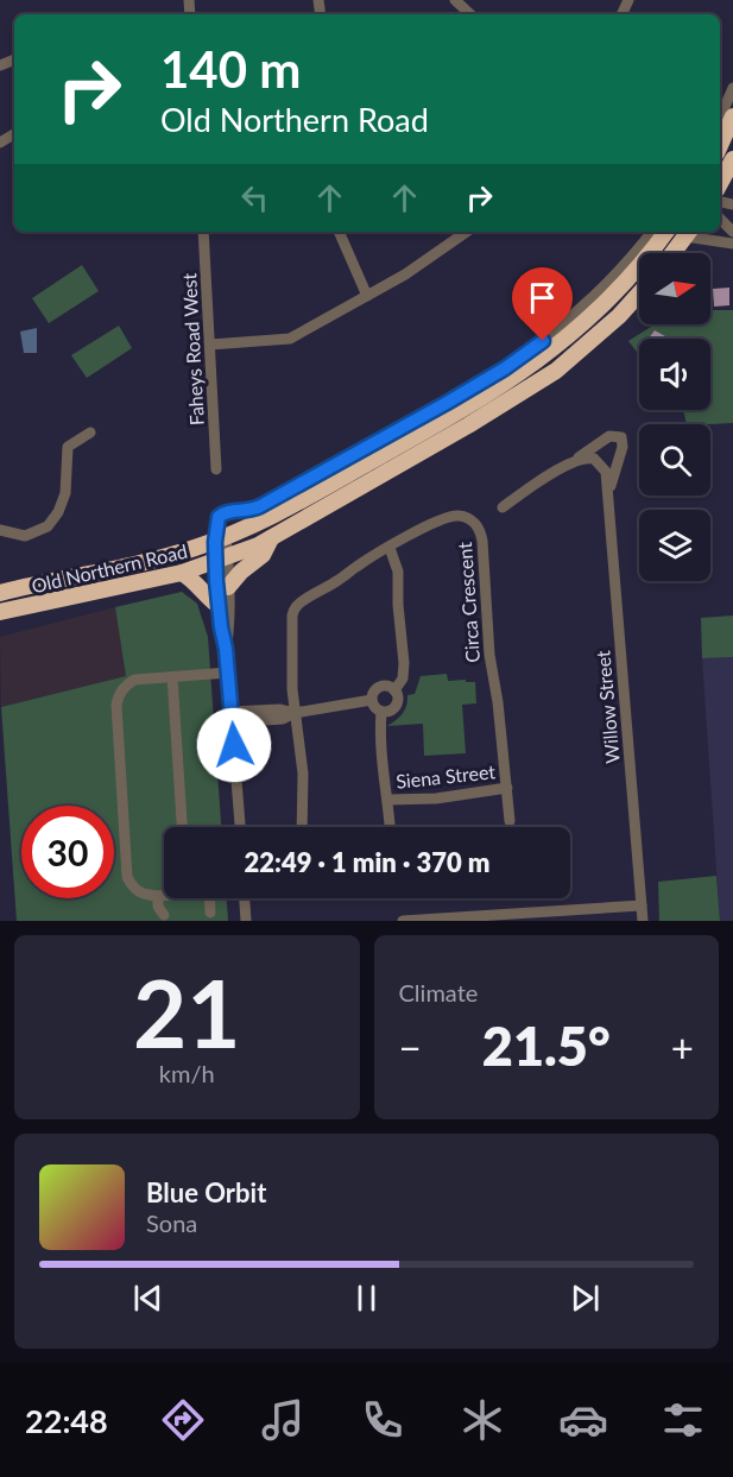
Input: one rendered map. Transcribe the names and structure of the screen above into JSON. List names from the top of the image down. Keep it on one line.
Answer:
{"streets":{"highway":["Old Northern Road"],"street":["Faheys Road West","Circa Crescent","Willow Street","Siena Street"]},"crossings":[["Circa Crescent","Siena Street"]],"north":"right","page":{"turn":["140 m","Old Northern Road"],"limit":"30","trip":"22:49 · 1 min · 370 m","tile":[["21","km/h"],"Climate"],"heat":["−","21.5°","+"],"song":["Blue Orbit","Sona"],"tabs":"22:48"}}
